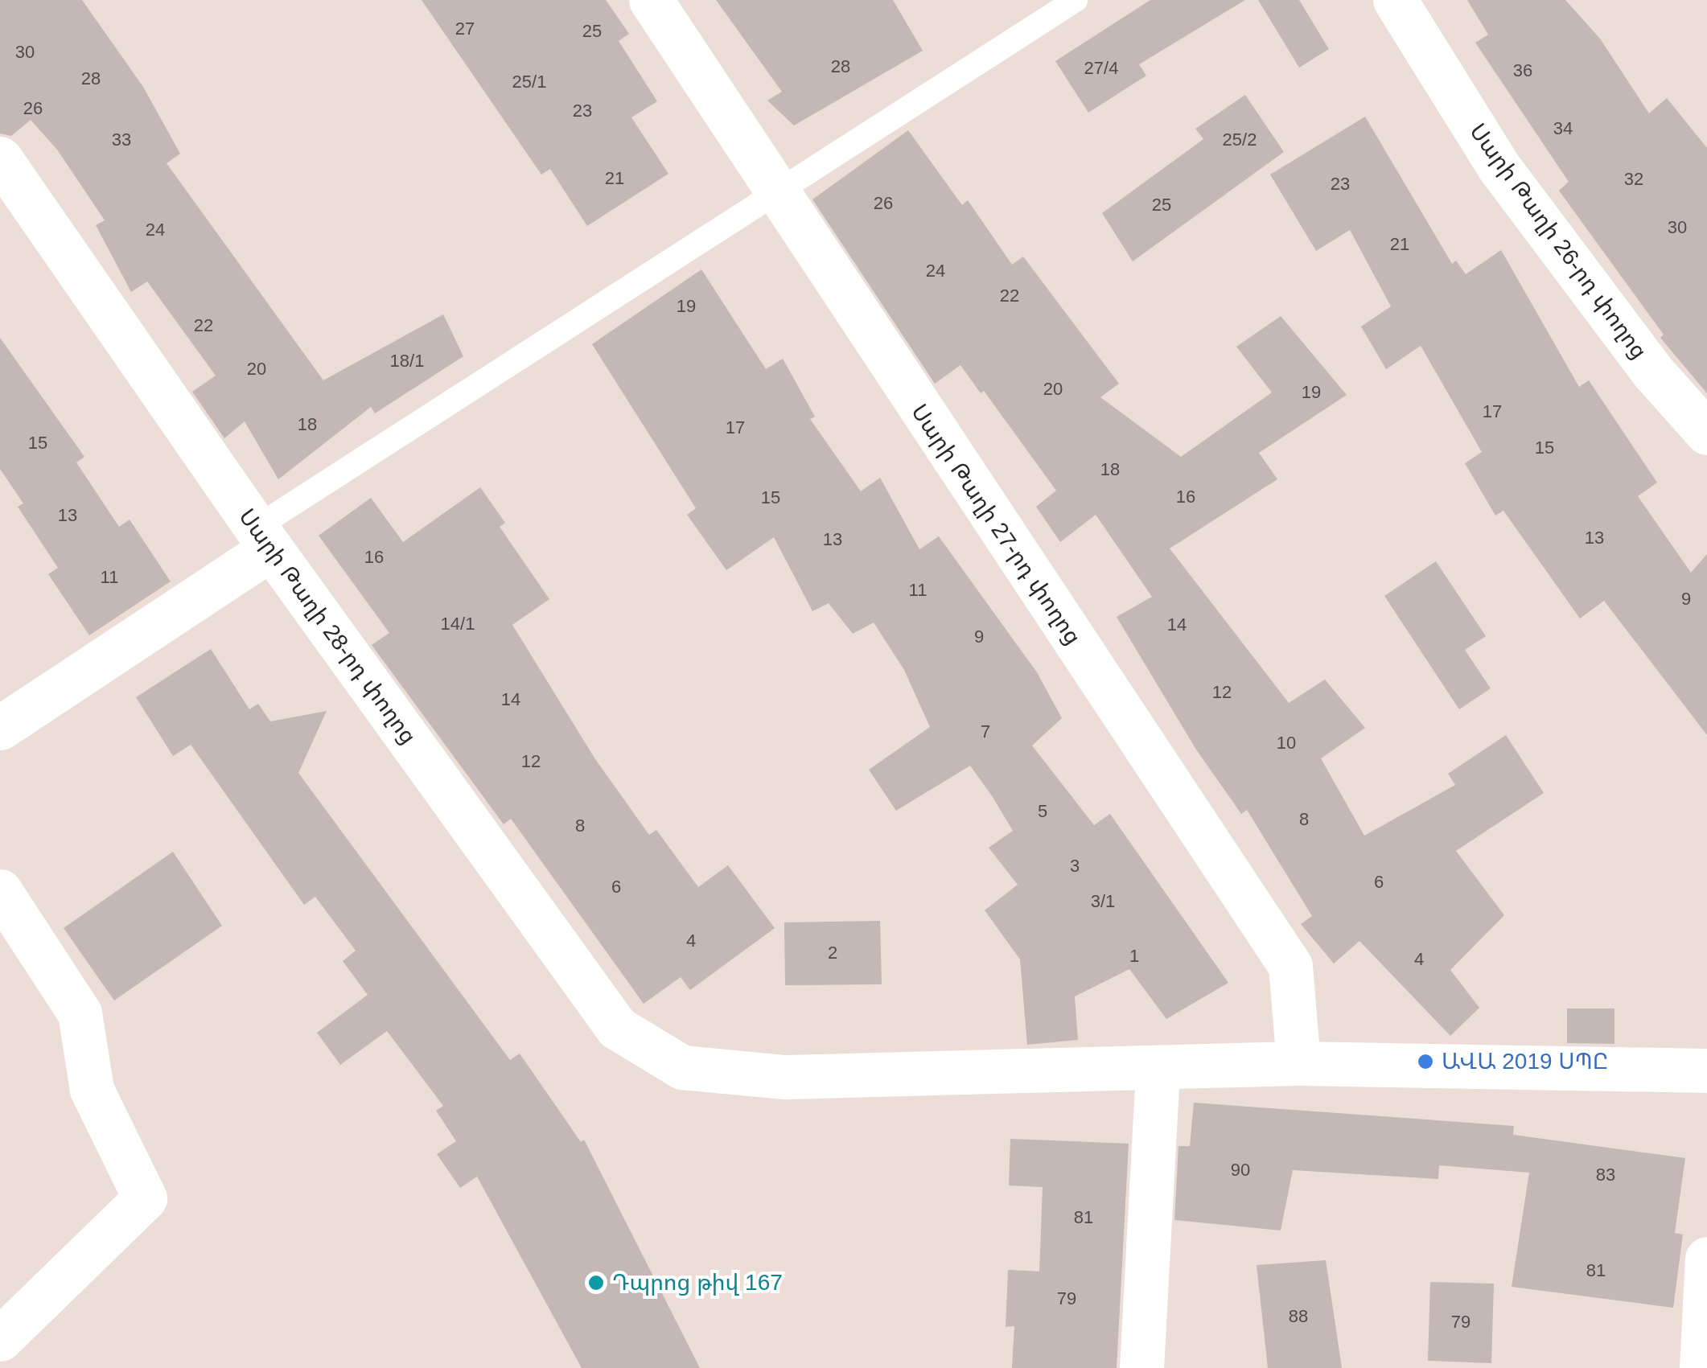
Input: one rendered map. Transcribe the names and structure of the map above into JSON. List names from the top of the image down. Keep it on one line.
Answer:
{"streets":{"street":["Սարի Թաղի 26-րդ փողոց","Սարի Թաղի 27-րդ փողոց","Սարի Թաղի 28-րդ փողոց"]},"places":["ԱՎԱ 2019 ՍՊԸ","Դպրոց թիվ 167"],"house_numbers":["27","25","30","28","27/4","36","28","25/1","26","23","34","33","25/2","21","32","23","26","25","30","24","21","24","22","19","22","18/1","20","20","19","17","18","17","15","15","18","16","15","13","13","13","16","11","11","9","14/1","14","9","12","14","7","10","12","5","8","8","3","6","6","3/1","4","2","1","4","90","83","81","81","79","88","79"]}
